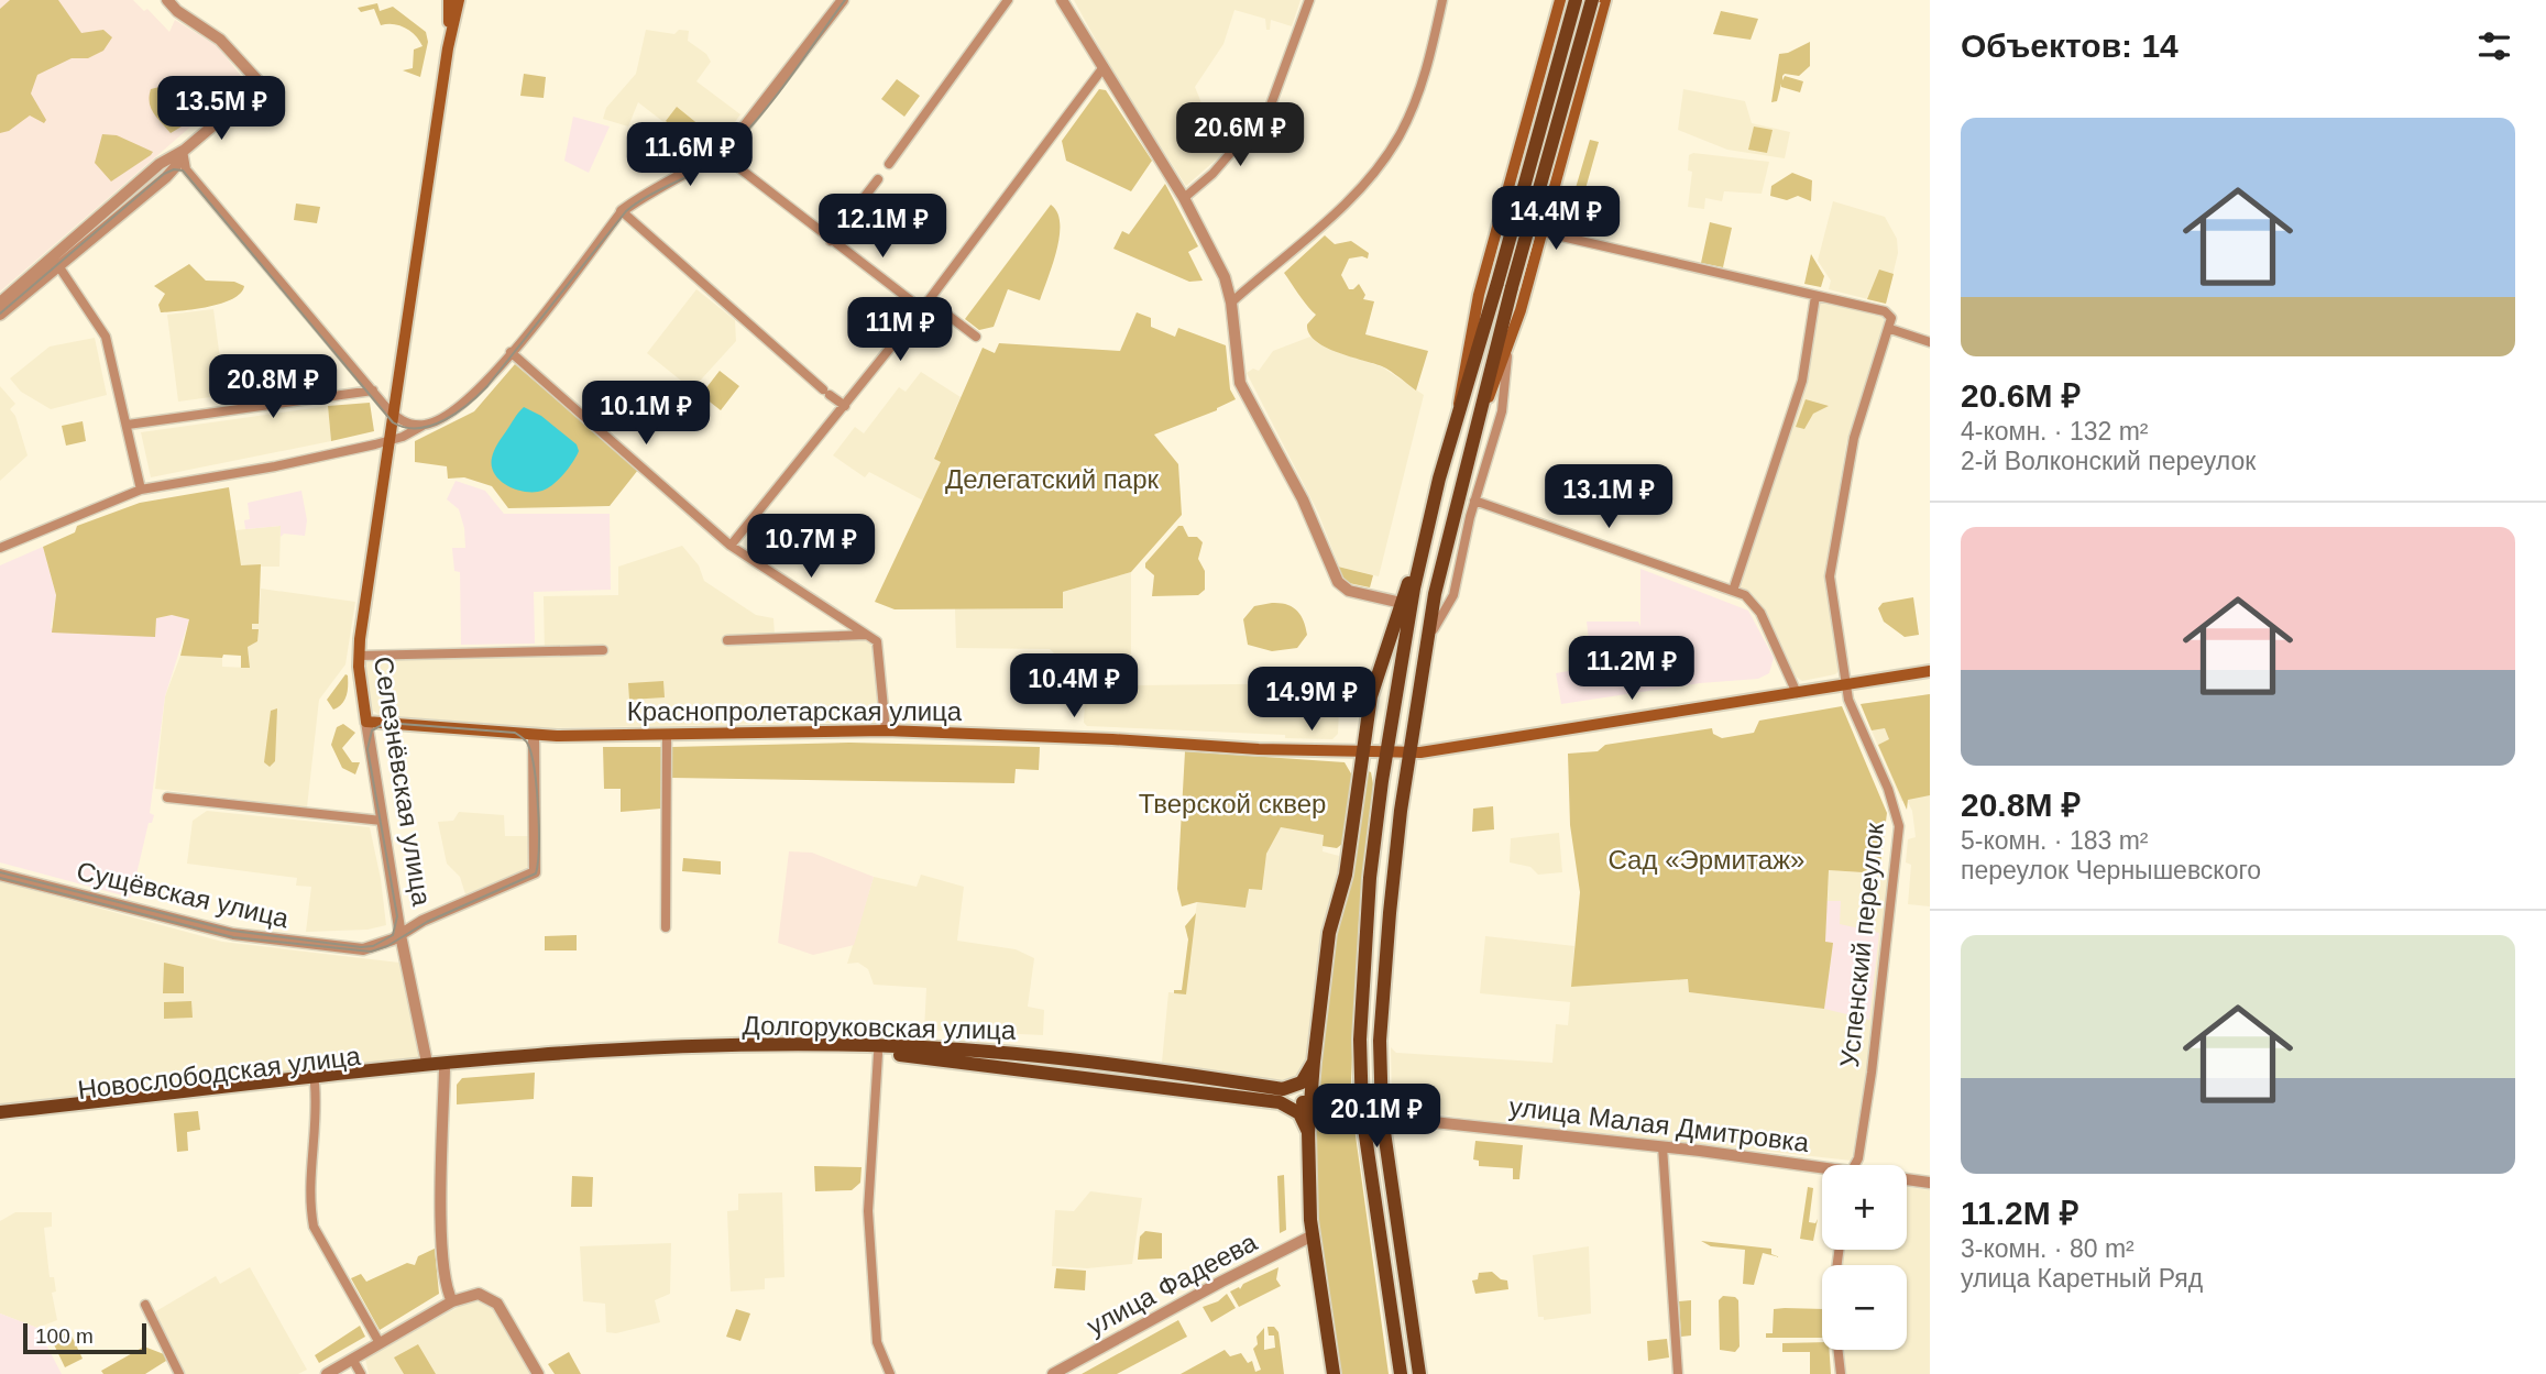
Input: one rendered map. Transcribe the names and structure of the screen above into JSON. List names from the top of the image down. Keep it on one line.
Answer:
{"streets":{"main road":["Краснопролетарская улица","Селезнёвская улица","Долгоруковская улица","Новослободская улица"],"street":["Сущёвская улица","Успенский переулок","улица Малая Дмитровка","улица Фадеева"]},"crossings":[["Краснопролетарская улица","Селезнёвская улица"],["Краснопролетарская улица","Сущёвская улица"],["Краснопролетарская улица","Успенский переулок"],["Селезнёвская улица","Сущёвская улица"],["Селезнёвская улица","Долгоруковская улица"],["Селезнёвская улица","Новослободская улица"],["Долгоруковская улица","Новослободская улица"]],"parks":["Делегатский парк","Тверской сквер","Сад «Эрмитаж»"],"scale_bar":"100 m","page":{"heading":"Объектов: 14","price":["13.5M ₽","20.6M ₽","11.6M ₽","14.4M ₽","12.1M ₽","11M ₽","20.8M ₽","10.1M ₽","13.1M ₽","10.7M ₽","11.2M ₽","10.4M ₽","14.9M ₽","20.1M ₽"],"list":[{"name":"20.6M ₽","note":"4-комн. · 132 m² · 2-й Волконский переулок"},{"name":"20.8M ₽","note":"5-комн. · 183 m² · переулок Чернышевского"},{"name":"11.2M ₽","note":"3-комн. · 80 m² · улица Каретный Ряд"}],"map_buttons":["+","−"],"scale":"100 m"}}
